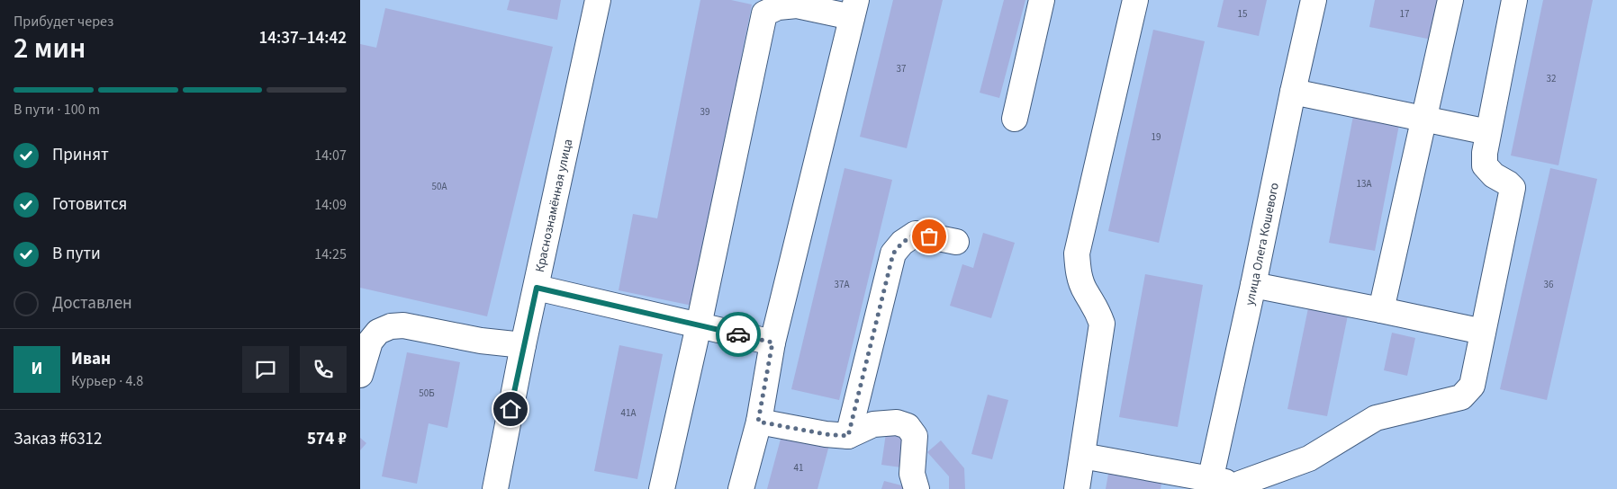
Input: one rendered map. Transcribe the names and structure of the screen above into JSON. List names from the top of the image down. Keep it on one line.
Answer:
{"streets":{"main road":["Краснознамённая улица","улица Олега Кошевого"]},"house_numbers":["15","17","37","32","39","19","13А","50А","37А","36","50Б","41А","41"],"page":{"heading":["2 мин","Прибудет через","14:37–14:42"],"panel":["Иван","Курьер · 4.8","Заказ #6312","574 ₽"],"bar":"В пути · 100 m","list":[["Принят","14:07"],["Готовится","14:09"],["В пути","14:25"],"Доставлен"],"round":"И"}}
